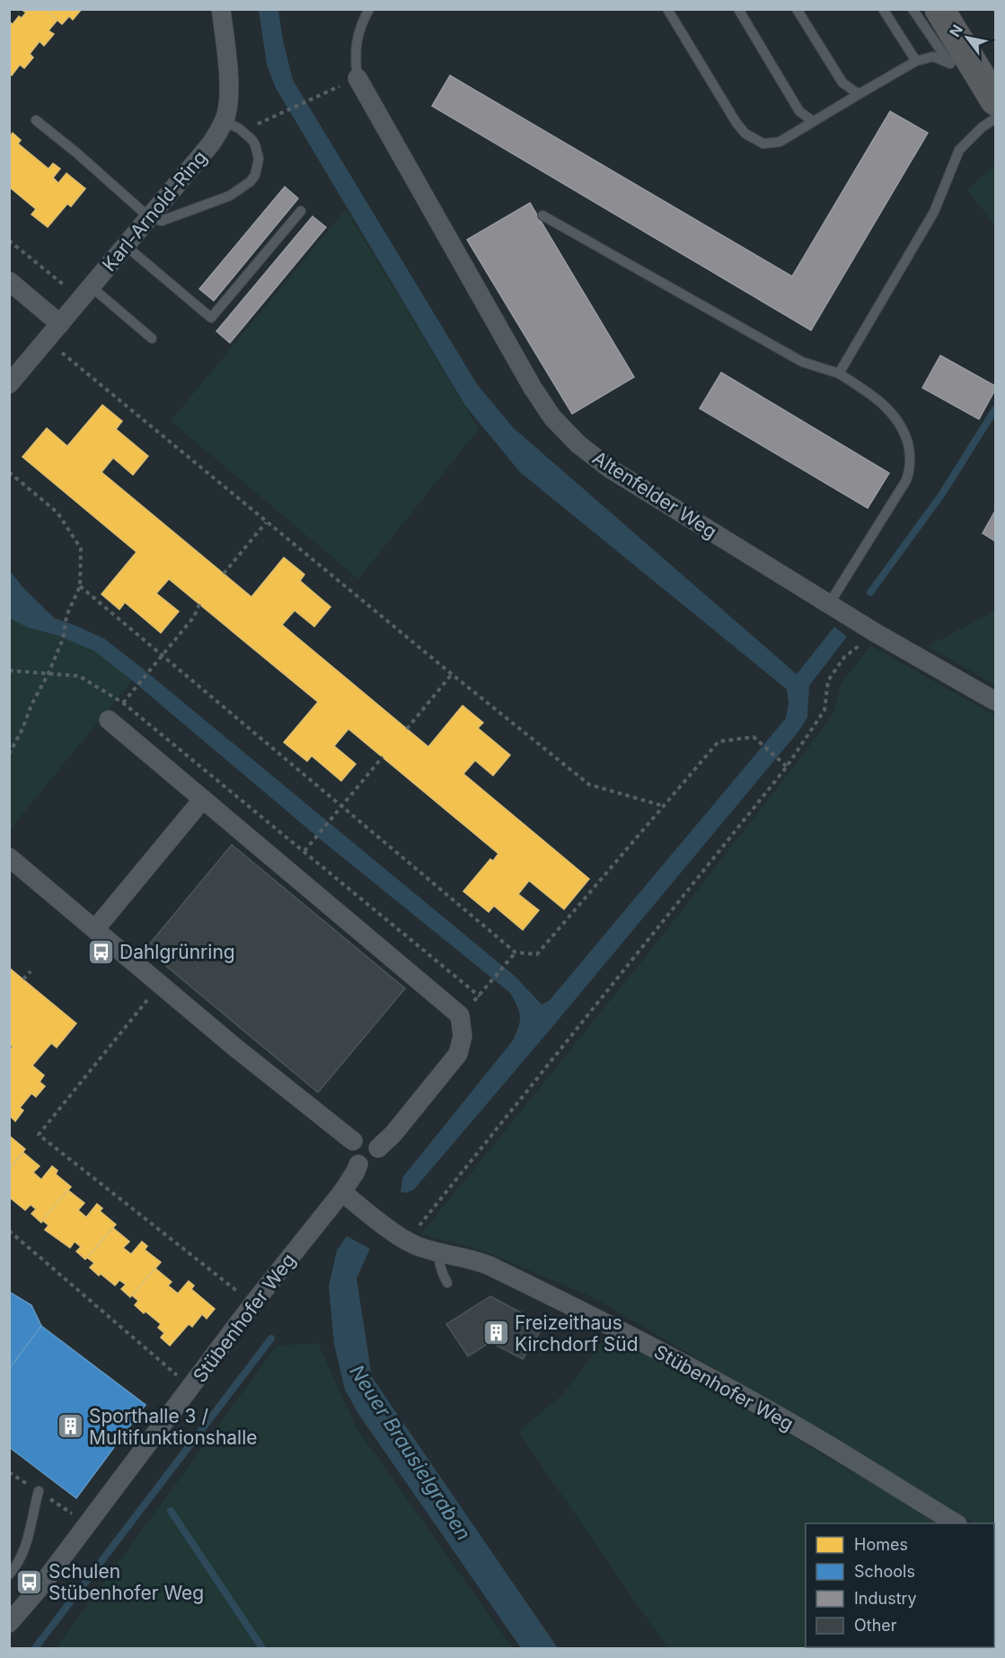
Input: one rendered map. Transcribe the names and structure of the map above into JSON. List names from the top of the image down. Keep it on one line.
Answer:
{"streets":{"street":["Karl-Arnold-Ring","Altenfelder Weg","Stübenhofer Weg"]},"water":["Neuer Brausielgraben"],"places":{"bus stop":["Dahlgrünring","Schulen Stübenhofer Weg"],"building":["Freizeithaus Kirchdorf Süd","Sporthalle 3 / Multifunktionshalle"]},"legend":["Homes","Schools","Industry","Other"],"north":"top left"}
